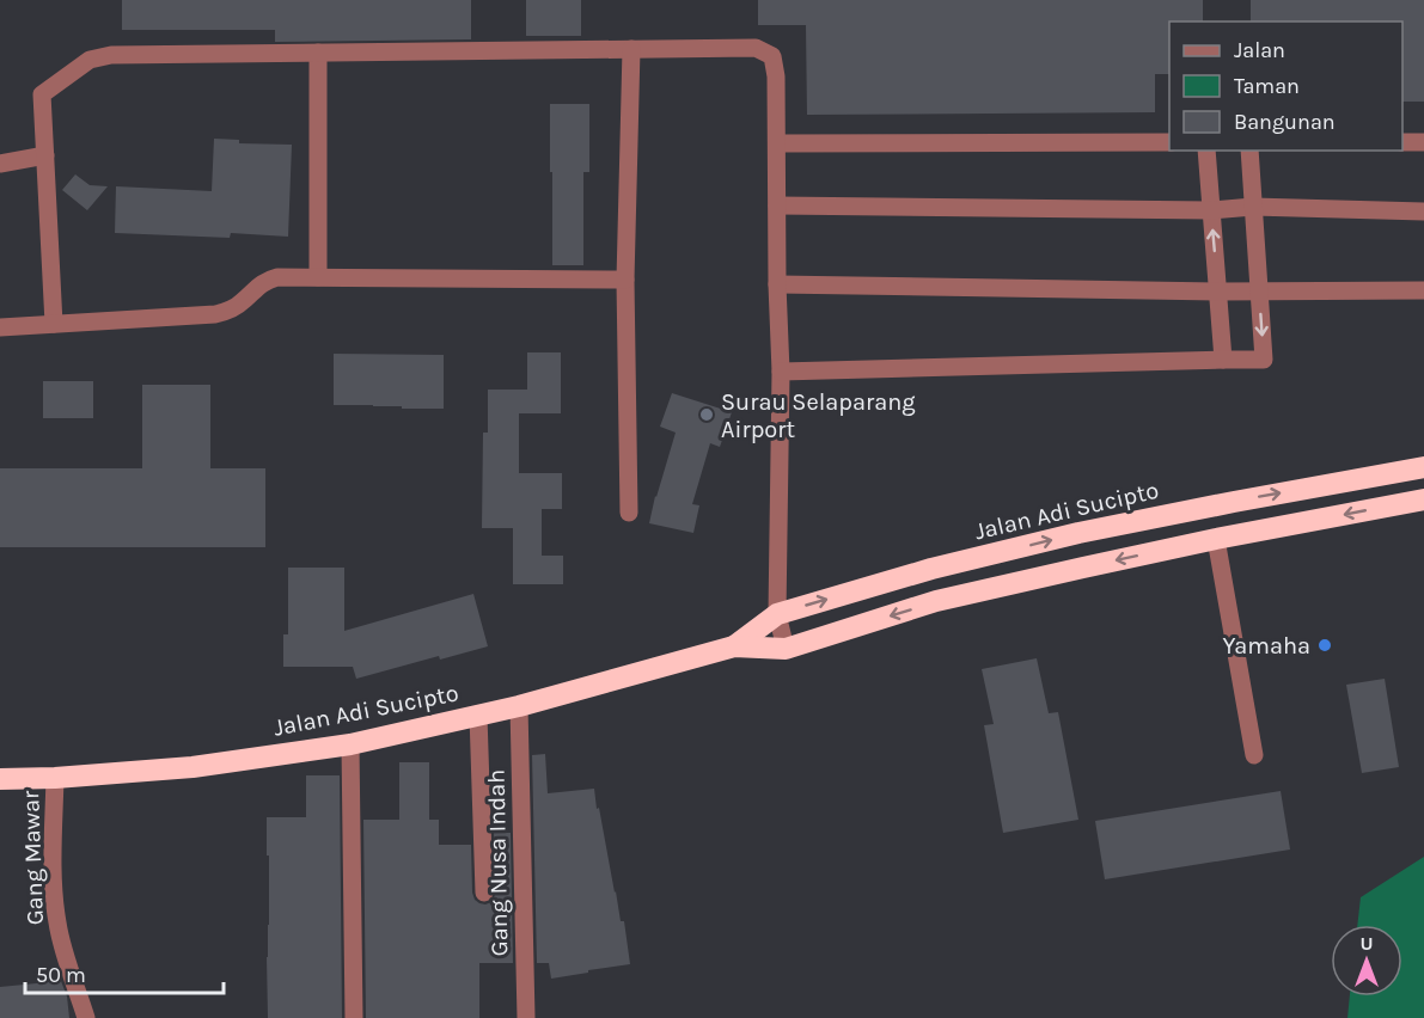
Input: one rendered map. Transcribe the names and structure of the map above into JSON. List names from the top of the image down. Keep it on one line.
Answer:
{"streets":{"highway":["Jalan Adi Sucipto"],"street":["Gang Mawar","Gang Nusa Indah"]},"crossings":[["Jalan Adi Sucipto","Gang Mawar"],["Jalan Adi Sucipto","Gang Nusa Indah"]],"places":["Surau Selaparang Airport","Yamaha"],"legend":["Jalan","Taman","Bangunan"],"scale_bar":"50 m","north":"top"}
